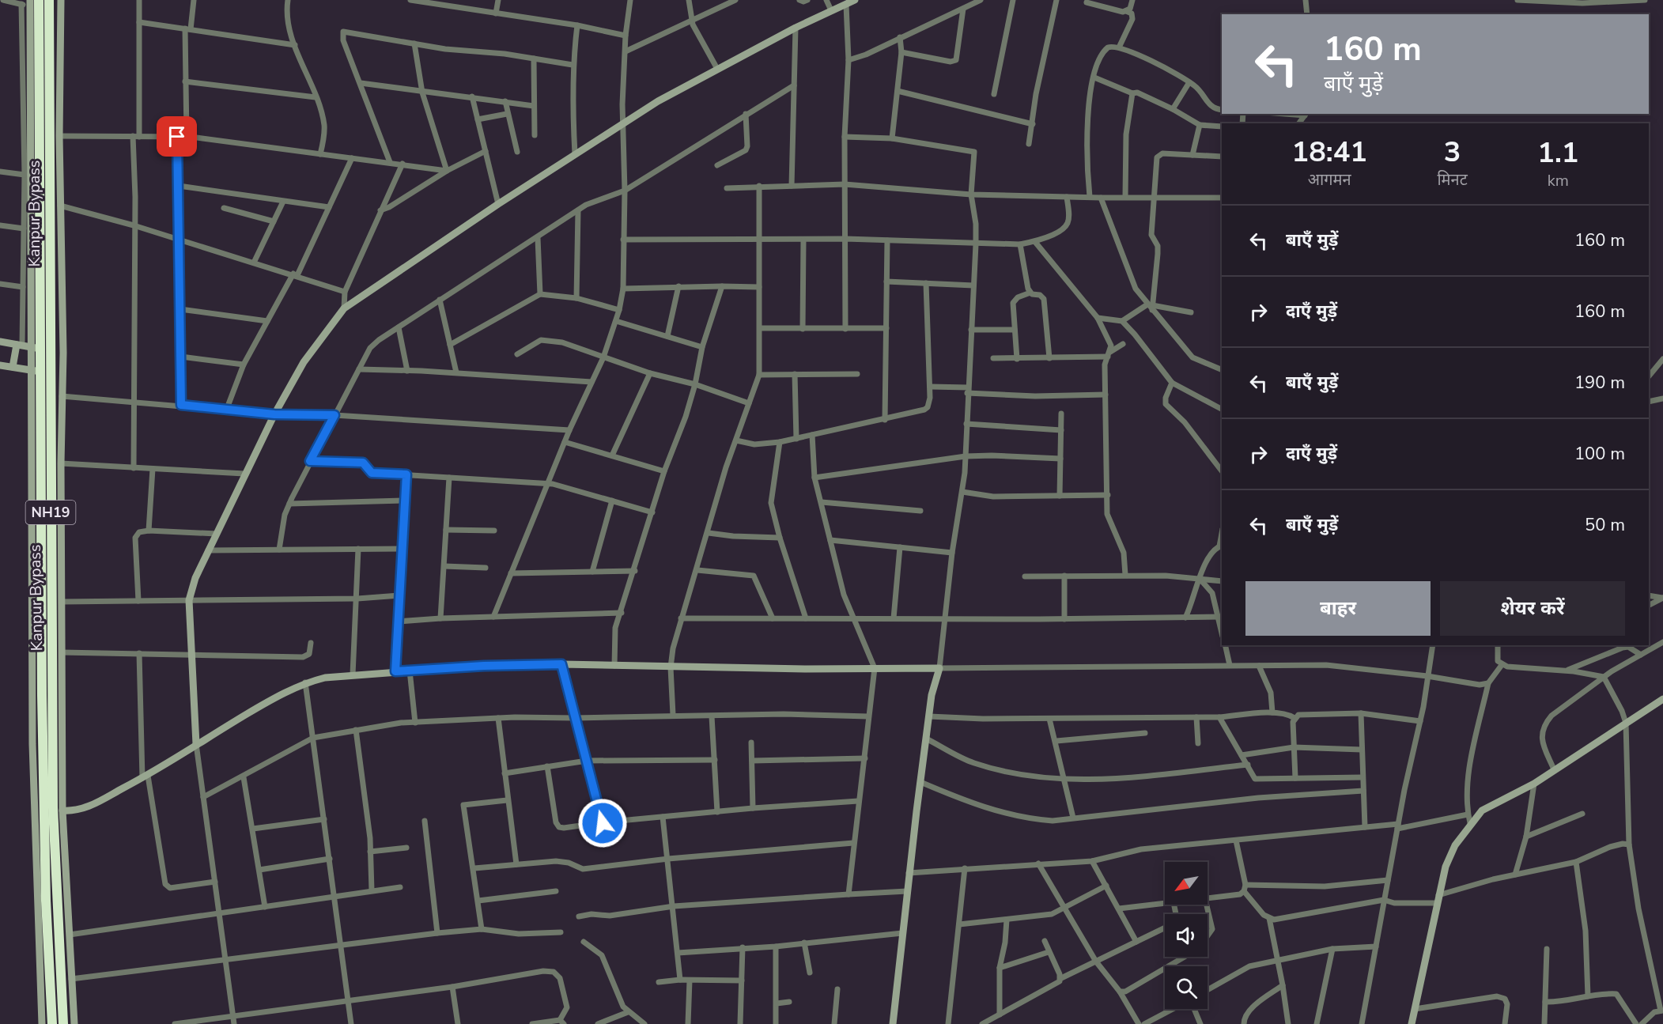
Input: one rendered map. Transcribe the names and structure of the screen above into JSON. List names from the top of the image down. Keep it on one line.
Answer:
{"streets":{"highway":["Kanpur Bypass","NH19"]},"north":"bottom left","page":{"turn":["160 m","बाएँ मुड़ें"],"eta":["18:41","आगमन","3","मिनट","1.1","km"],"list":[{"name":"बाएँ मुड़ें","value":"160 m"},{"name":"दाएँ मुड़ें","value":"160 m"},{"name":"बाएँ मुड़ें","value":"190 m"},{"name":"दाएँ मुड़ें","value":"100 m"},{"name":"बाएँ मुड़ें","value":"50 m"}],"buttons":["बाहर","शेयर करें"]}}
